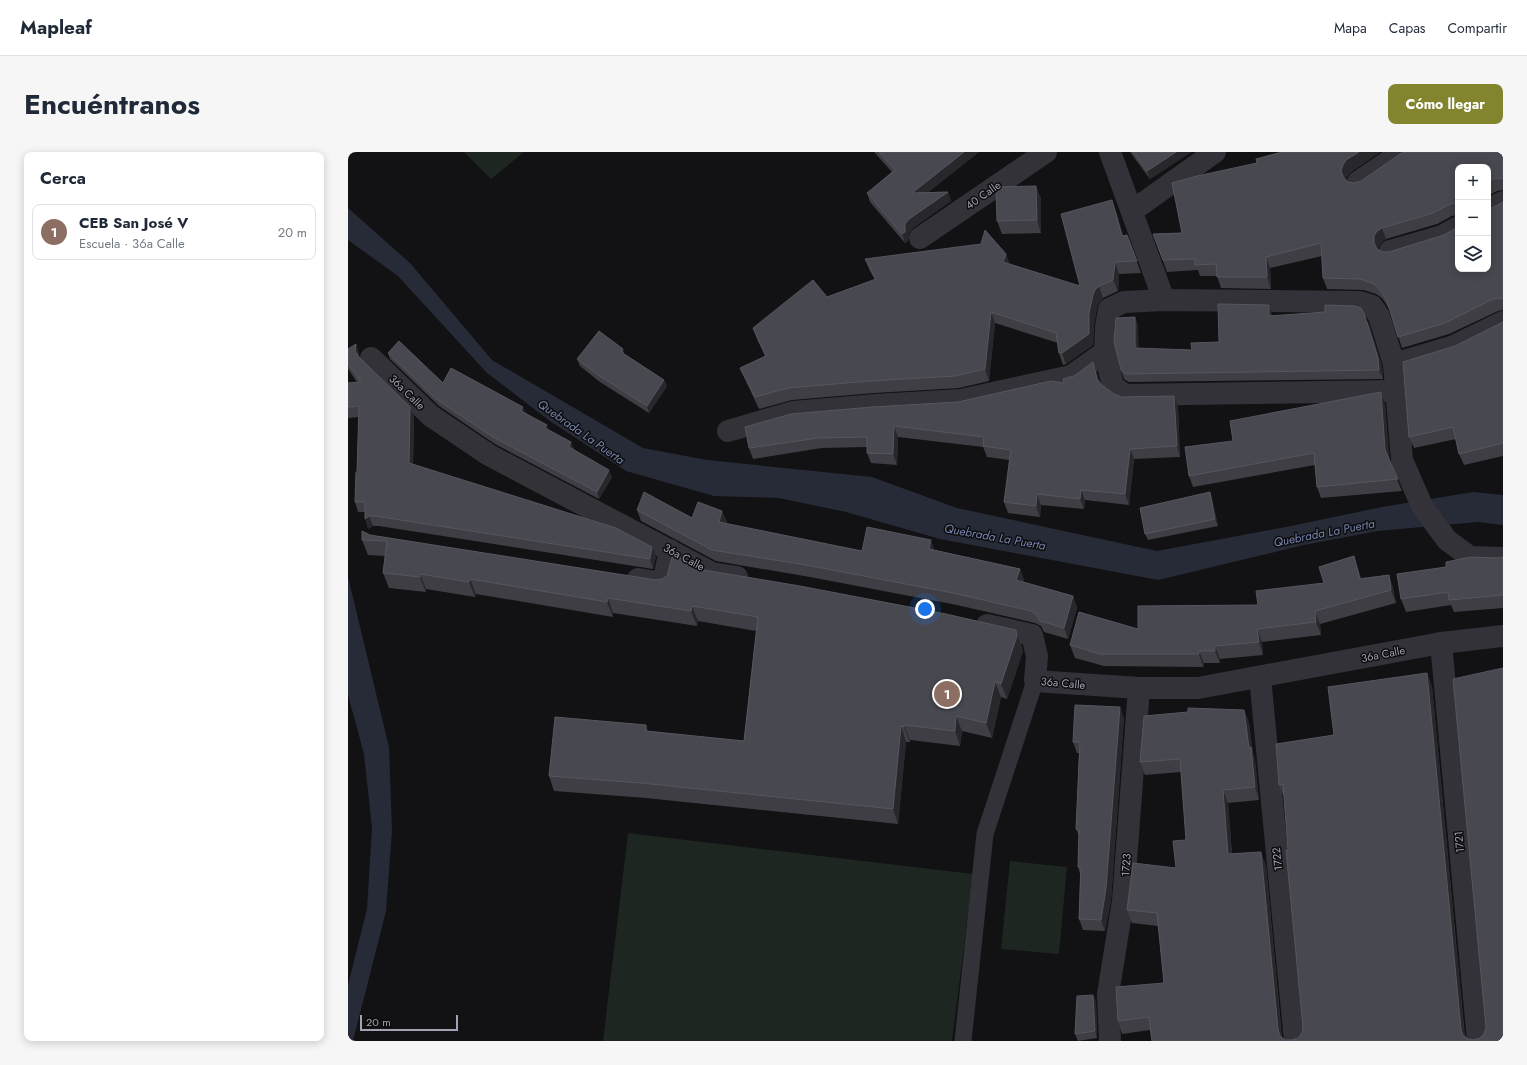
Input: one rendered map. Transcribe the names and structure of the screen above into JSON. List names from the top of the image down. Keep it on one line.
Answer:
{"streets":{"street":["40 Calle","36a Calle","1721","1722","1723"]},"crossings":[["36a Calle","1721"],["36a Calle","1722"],["36a Calle","1723"]],"water":["Quebrada La Puerta"],"scale_bar":"20 m","page":{"header":"Mapleaf","nav":["Mapa","Capas","Compartir"],"title":"Encuéntranos","buttons":"Cómo llegar","heading":"Cerca","map_buttons":["+","−"],"list":[{"mark":"1","name":"CEB San José V","note":"Escuela · 36a Calle","value":"20 m"}],"pins":"1","scale":"20 m"}}
